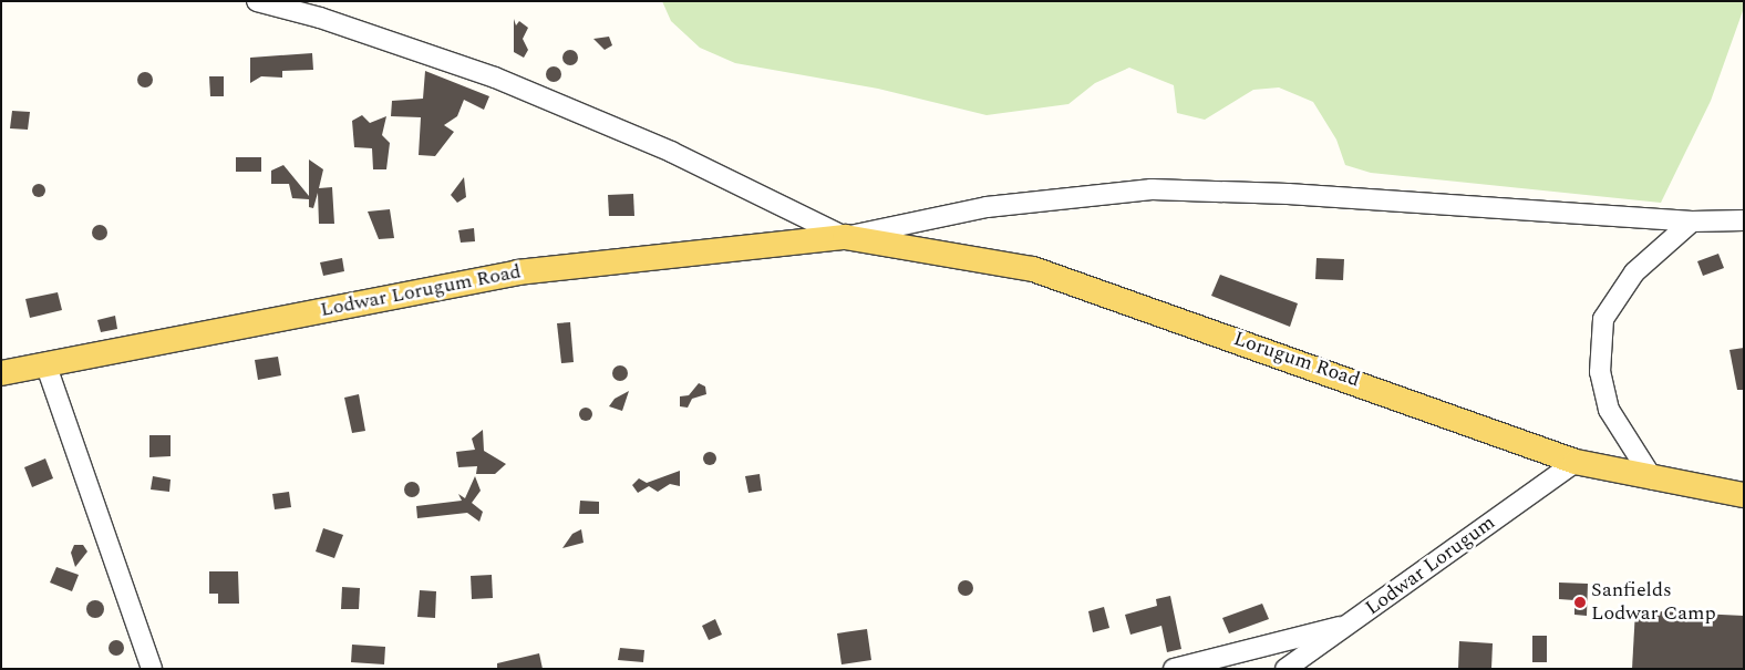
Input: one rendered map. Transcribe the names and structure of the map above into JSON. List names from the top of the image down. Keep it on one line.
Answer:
{"streets":{"main road":["Lodwar Lorugum Road","Lorugum Road"],"street":["Lodwar Lorugum"]},"crossings":[["Lodwar Lorugum Road","Lorugum Road"],["Lorugum Road","Lodwar Lorugum"]],"places":["Sanfields Lodwar Camp"]}
